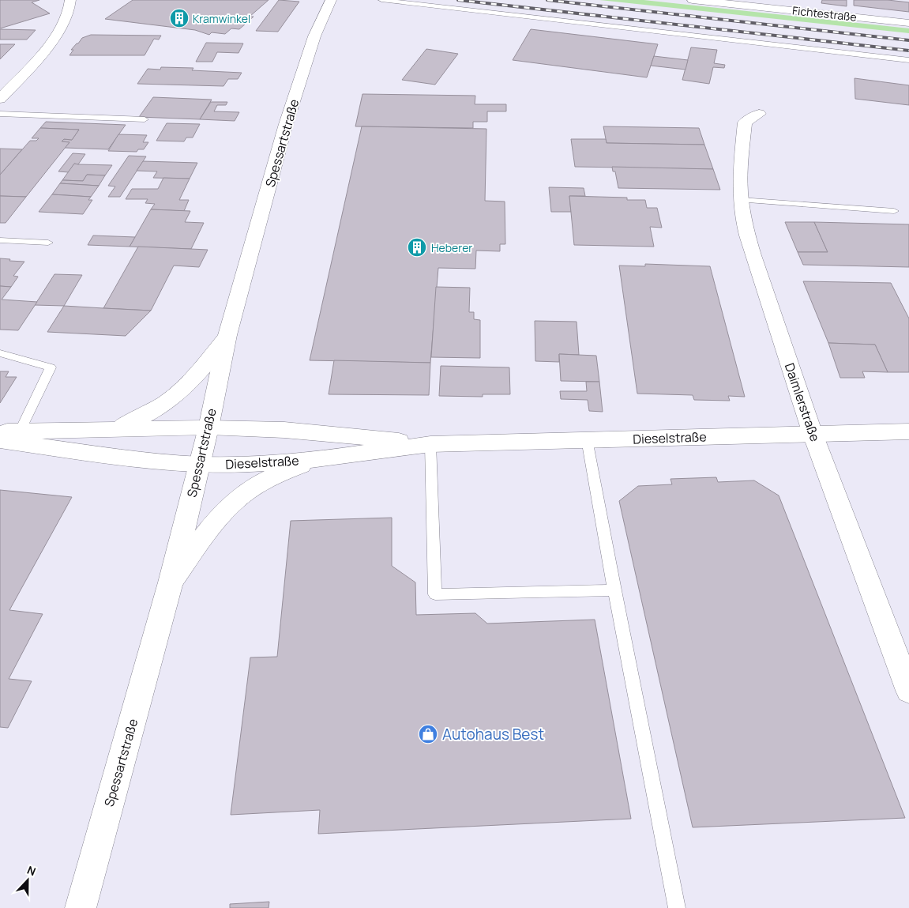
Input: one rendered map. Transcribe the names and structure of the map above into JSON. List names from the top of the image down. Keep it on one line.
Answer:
{"streets":{"street":["Fichtestraße","Spessartstraße","Daimlerstraße","Dieselstraße"]},"crossings":[["Spessartstraße","Dieselstraße"],["Daimlerstraße","Dieselstraße"]],"places":{"building":["Kramwinkel","Heberer"],"shop":["Autohaus Best"]},"north":"top"}
